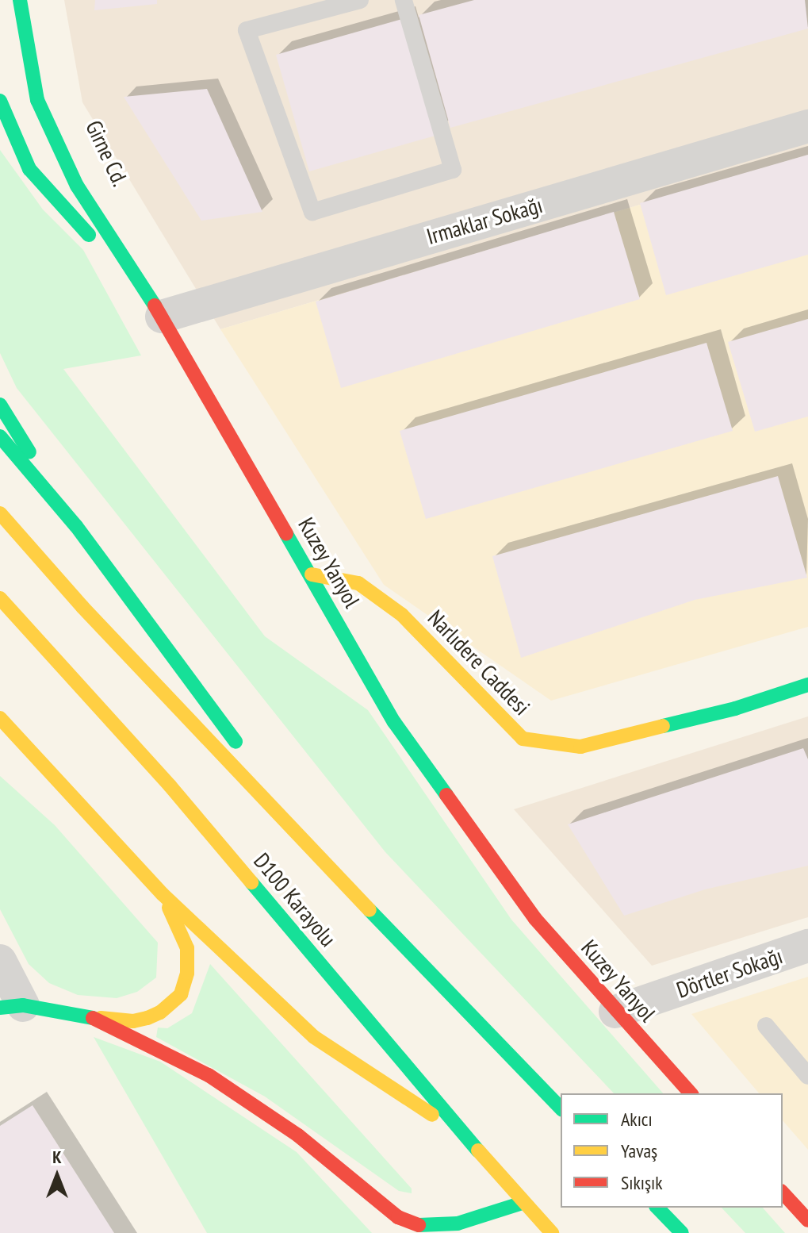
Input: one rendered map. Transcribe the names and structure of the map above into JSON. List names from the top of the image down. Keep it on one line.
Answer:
{"streets":{"main road":["Girne Cd.","Kuzey Yanyol","Narlıdere Caddesi","D100 Karayolu"],"street":["Irmaklar Sokağı","Dörtler Sokağı"]},"crossings":[["Girne Cd.","Irmaklar Sokağı"],["Girne Cd.","Kuzey Yanyol"],["Irmaklar Sokağı","Kuzey Yanyol"],["Kuzey Yanyol","Narlıdere Caddesi"],["Kuzey Yanyol","Dörtler Sokağı"]],"legend":["Akıcı","Yavaş","Sıkışık"],"north":"top"}
